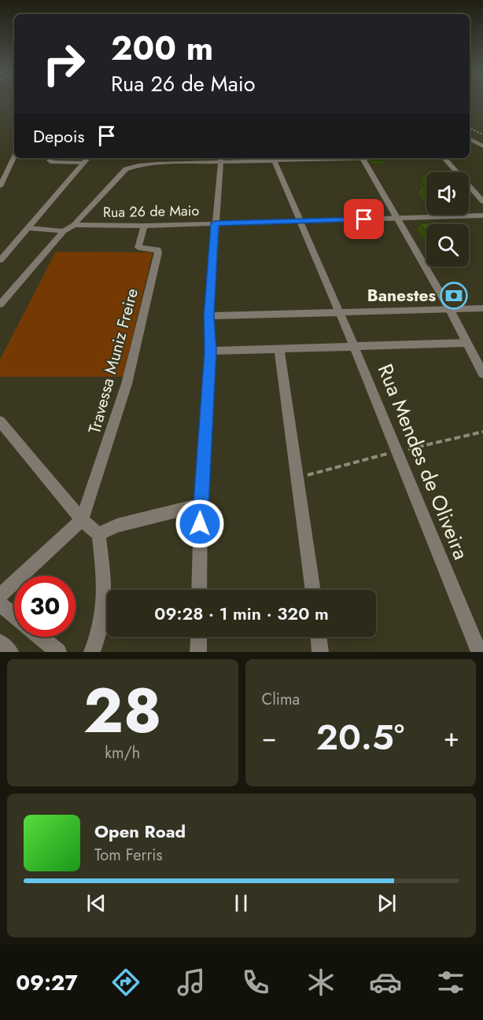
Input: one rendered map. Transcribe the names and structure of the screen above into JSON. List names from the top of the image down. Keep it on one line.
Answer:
{"streets":{"street":["Rua 26 de Maio","Travessa Muniz Freire","Rua Mendes de Oliveira"]},"crossings":[["Rua 26 de Maio","Travessa Muniz Freire"],["Rua 26 de Maio","Rua Mendes de Oliveira"]],"places":{"bank":["Banestes"]},"page":{"turn":["200 m","Rua 26 de Maio"],"then":"Depois","limit":"30","trip":"09:28 · 1 min · 320 m","tile":[["28","km/h"],"Clima"],"heat":["−","20.5°","+"],"song":["Open Road","Tom Ferris"],"tabs":"09:27"}}
